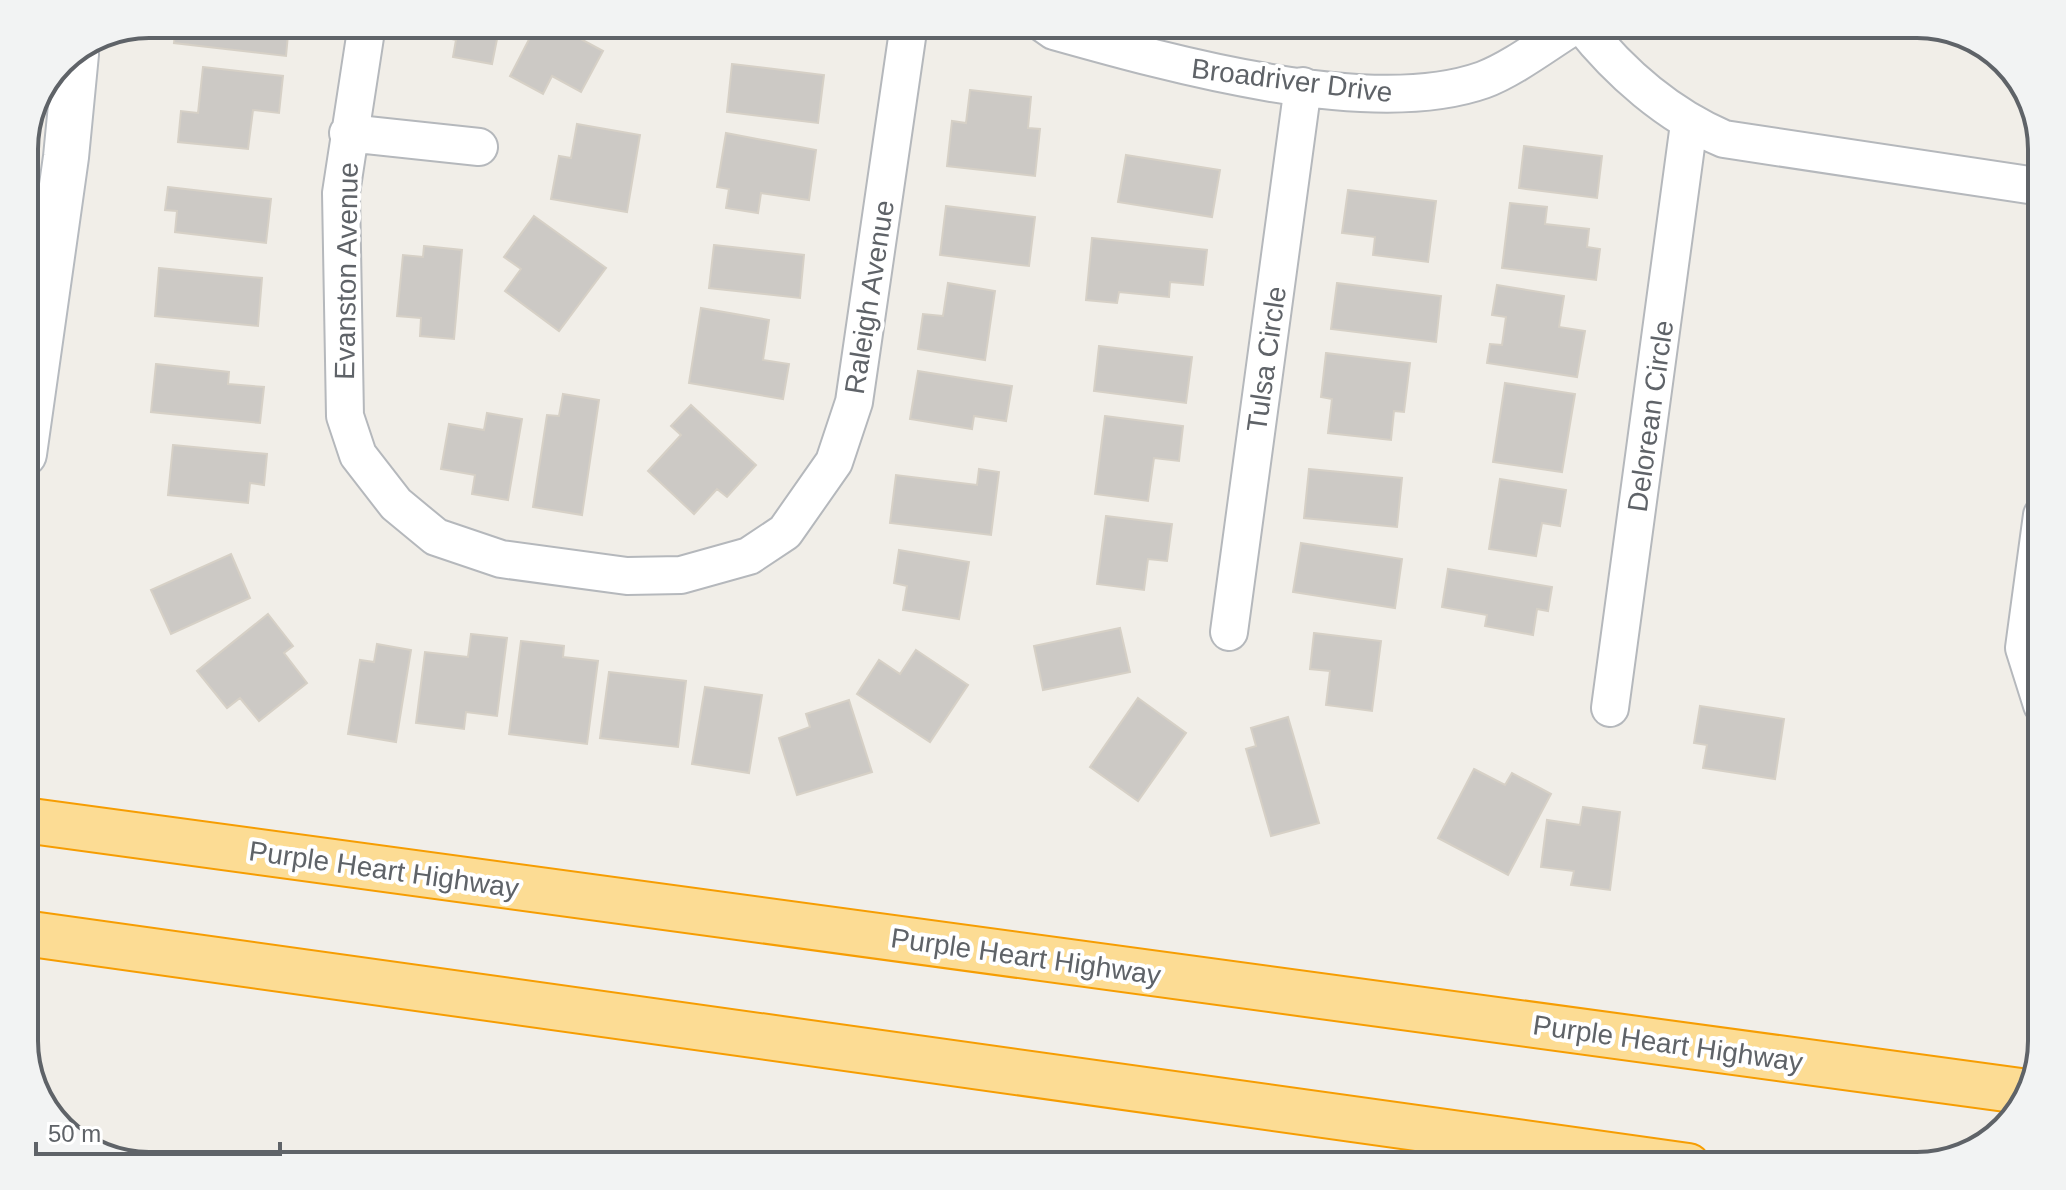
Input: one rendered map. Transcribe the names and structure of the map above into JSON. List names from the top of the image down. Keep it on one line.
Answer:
{"streets":{"highway":["Purple Heart Highway"],"street":["Broadriver Drive","Evanston Avenue","Raleigh Avenue","Tulsa Circle","Delorean Circle"]},"crossings":[["Broadriver Drive","Tulsa Circle"],["Broadriver Drive","Delorean Circle"],["Evanston Avenue","Raleigh Avenue"]],"scale_bar":"50 m"}
